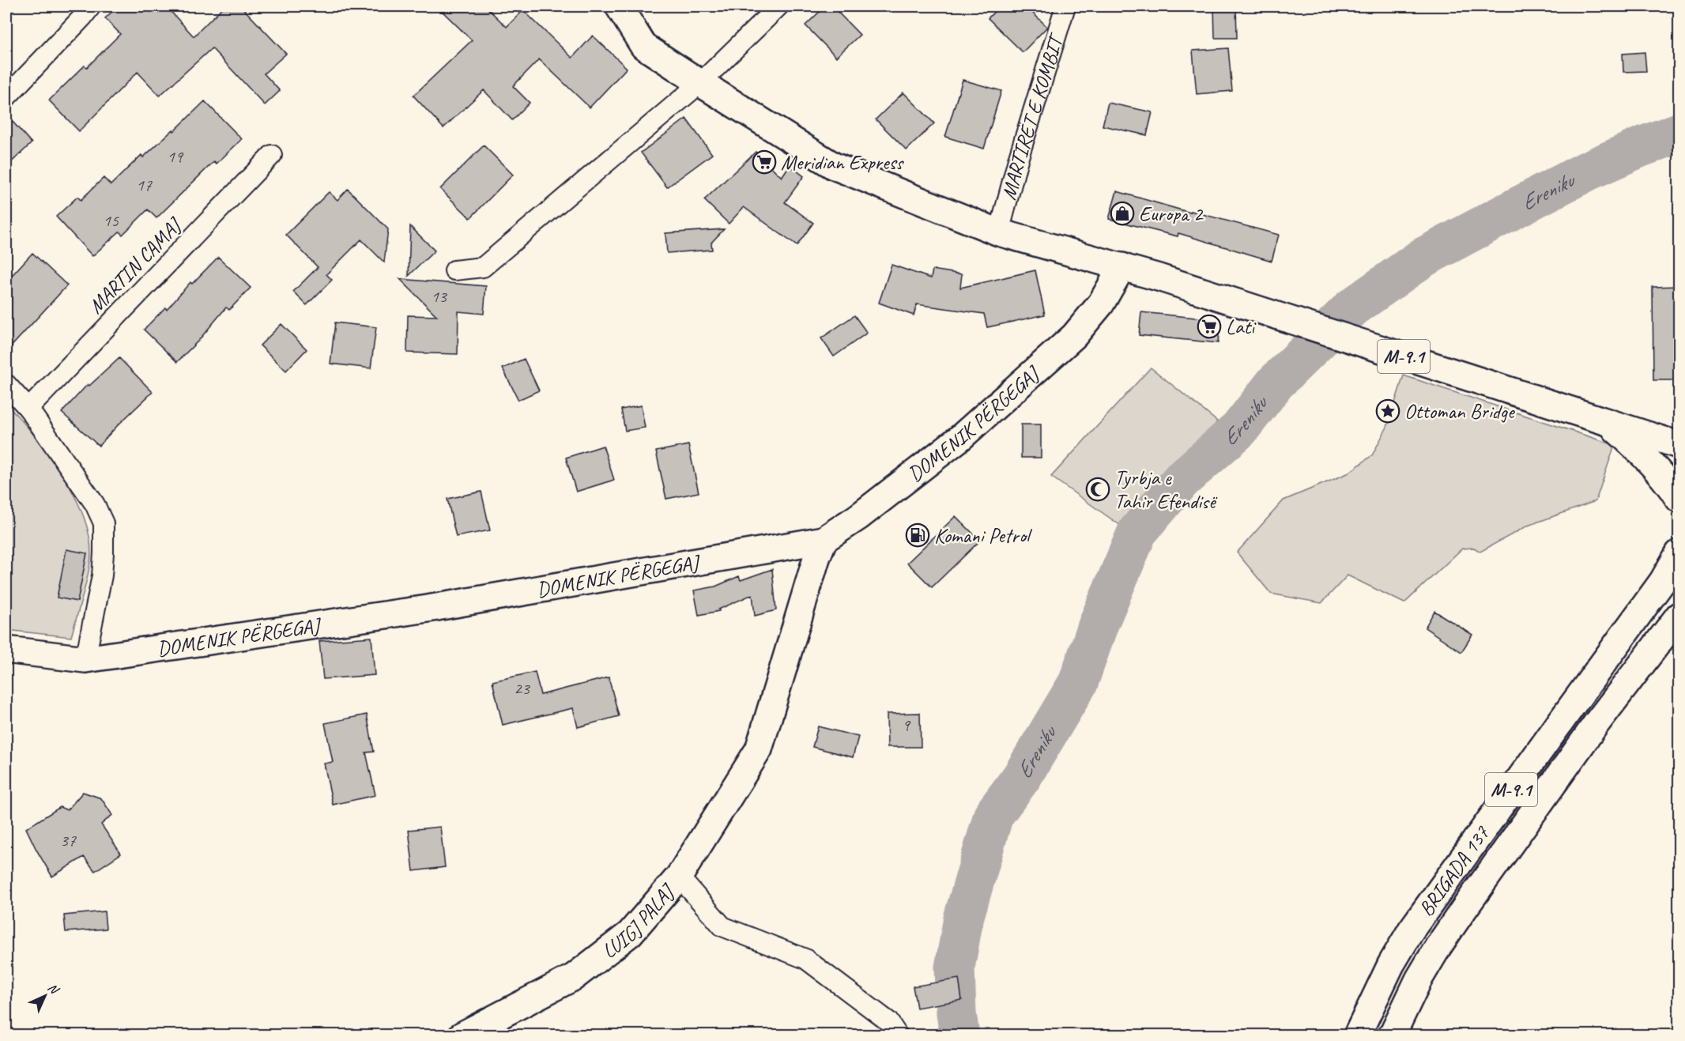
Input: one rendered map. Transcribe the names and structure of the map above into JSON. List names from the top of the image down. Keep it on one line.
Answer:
{"streets":{"main road":["M-9.1","DOMENIK PËRGEGAJ","BRIGADA 137","LUIGJ PALAJ"],"street":["MARTIRËT E KOMBIT","MARTIN CAMAJ"]},"crossings":[["MARTIRËT E KOMBIT","M-9.1"],["M-9.1","DOMENIK PËRGEGAJ"],["DOMENIK PËRGEGAJ","LUIGJ PALAJ"]],"water":["Ereniku"],"places":{"supermarket":["Meridian Express","Lati"],"shop":["Europa 2"],"place":["Ottoman Bridge"],"mosque":["Tyrbja e Tahir Efendisë"],"fuel station":["Komani Petrol"]},"house_numbers":["19","17","15","13","23","9","37"],"north":"top right"}
